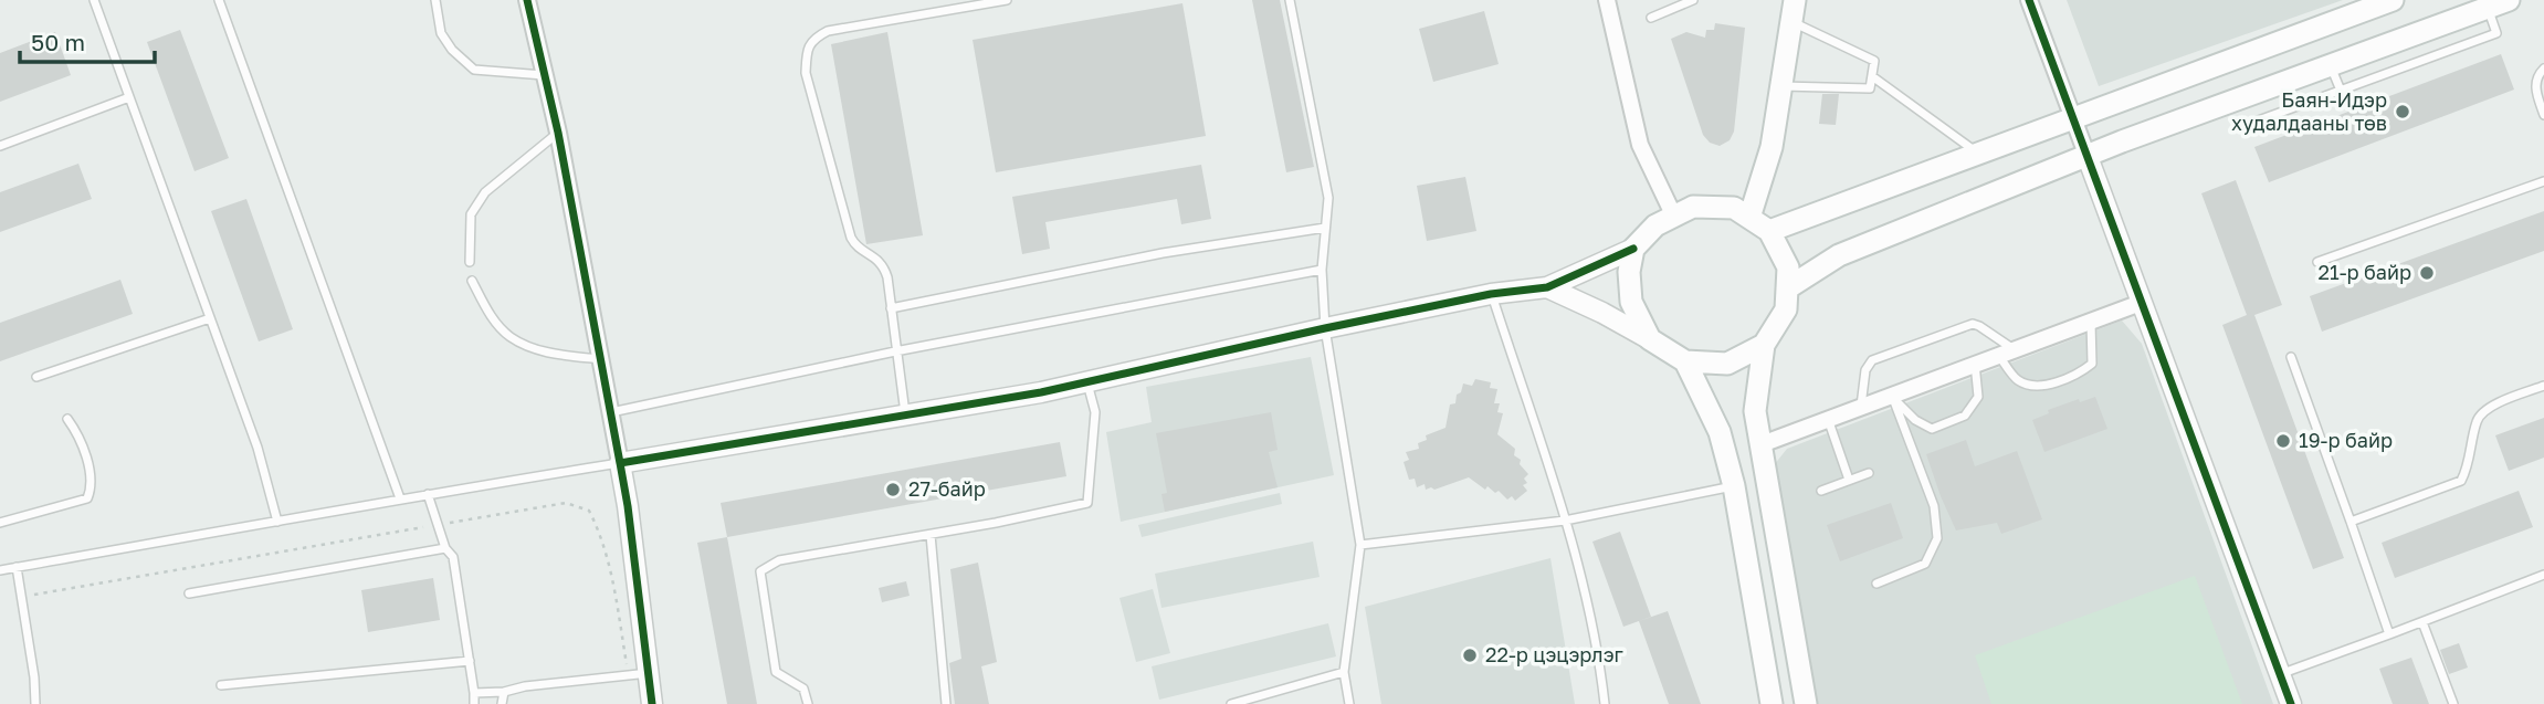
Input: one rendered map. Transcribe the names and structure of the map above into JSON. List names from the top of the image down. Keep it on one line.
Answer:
{"places":["Баян-Идэр худалдааны төв","21-р байр","19-р байр","27-байр","22-р цэцэрлэг"],"scale_bar":"50 m"}
